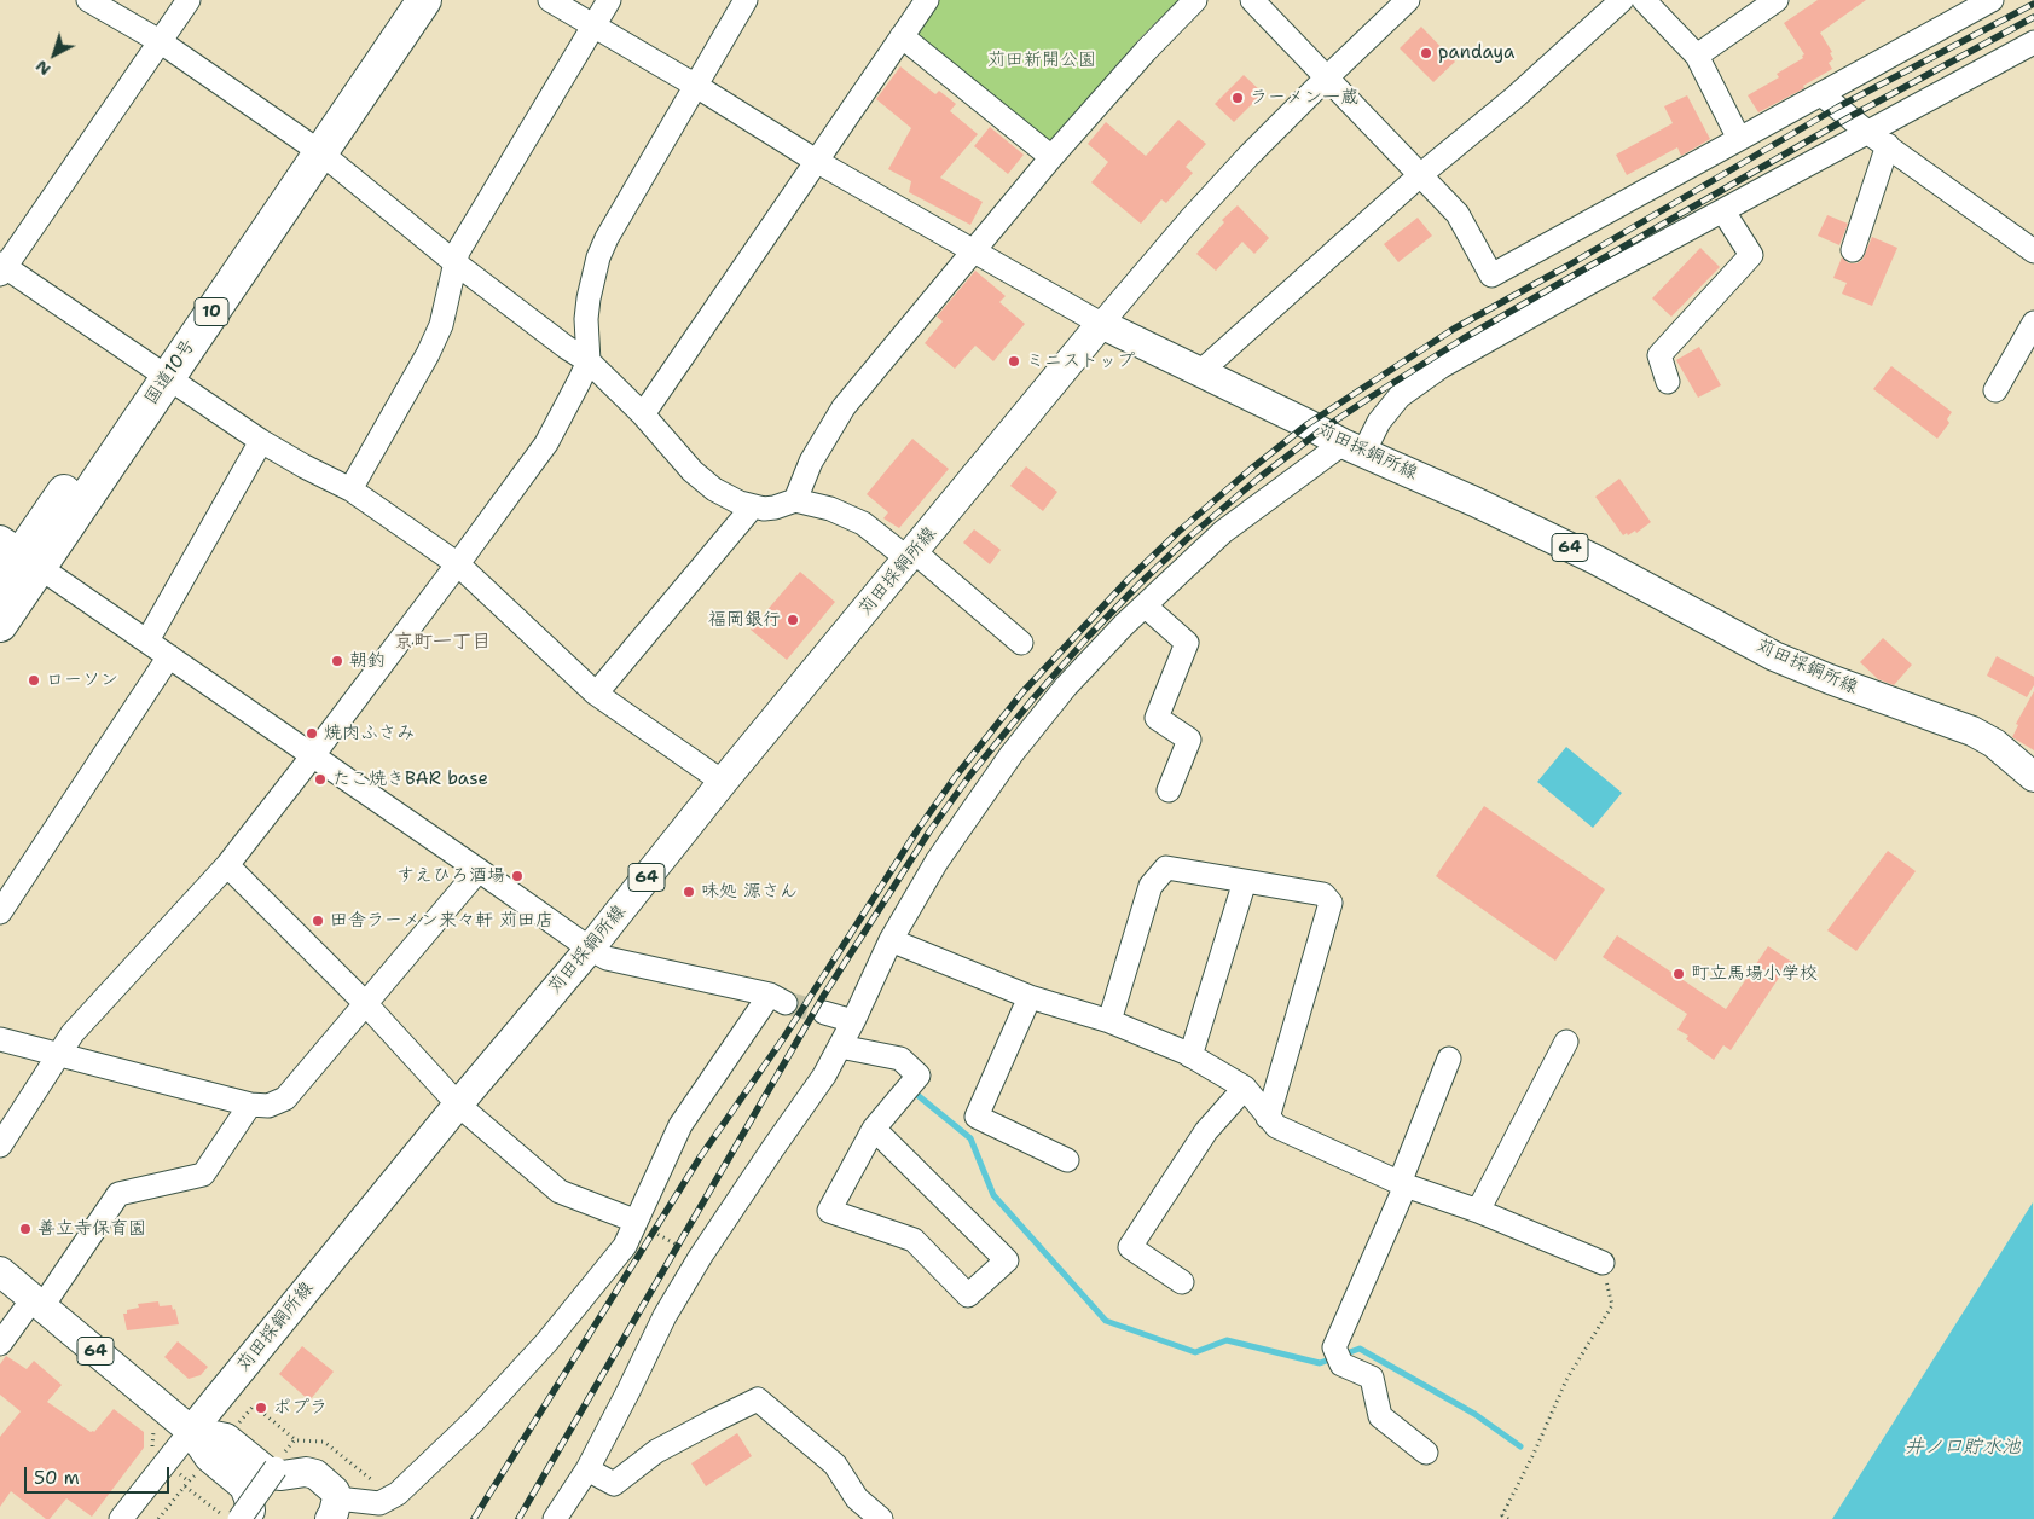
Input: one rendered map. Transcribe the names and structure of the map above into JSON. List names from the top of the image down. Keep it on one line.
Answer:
{"streets":{"highway":["10","国道10号"],"main road":["苅田採銅所線","64"]},"crossings":[["苅田採銅所線","64"]],"districts":["京町一丁目"],"water":["井ノ口貯水池"],"parks":["苅田新開公園"],"places":["pandaya","ラーメン一蔵","ミニストップ","福岡銀行","朝釣","ローソン","焼肉ふさみ","たこ焼きBAR base","すえひろ酒場","味処 源さん","田舎ラーメン来々軒 苅田店","町立馬場小学校","善立寺保育園","ポプラ"],"scale_bar":"50 m","north":"bottom left"}
